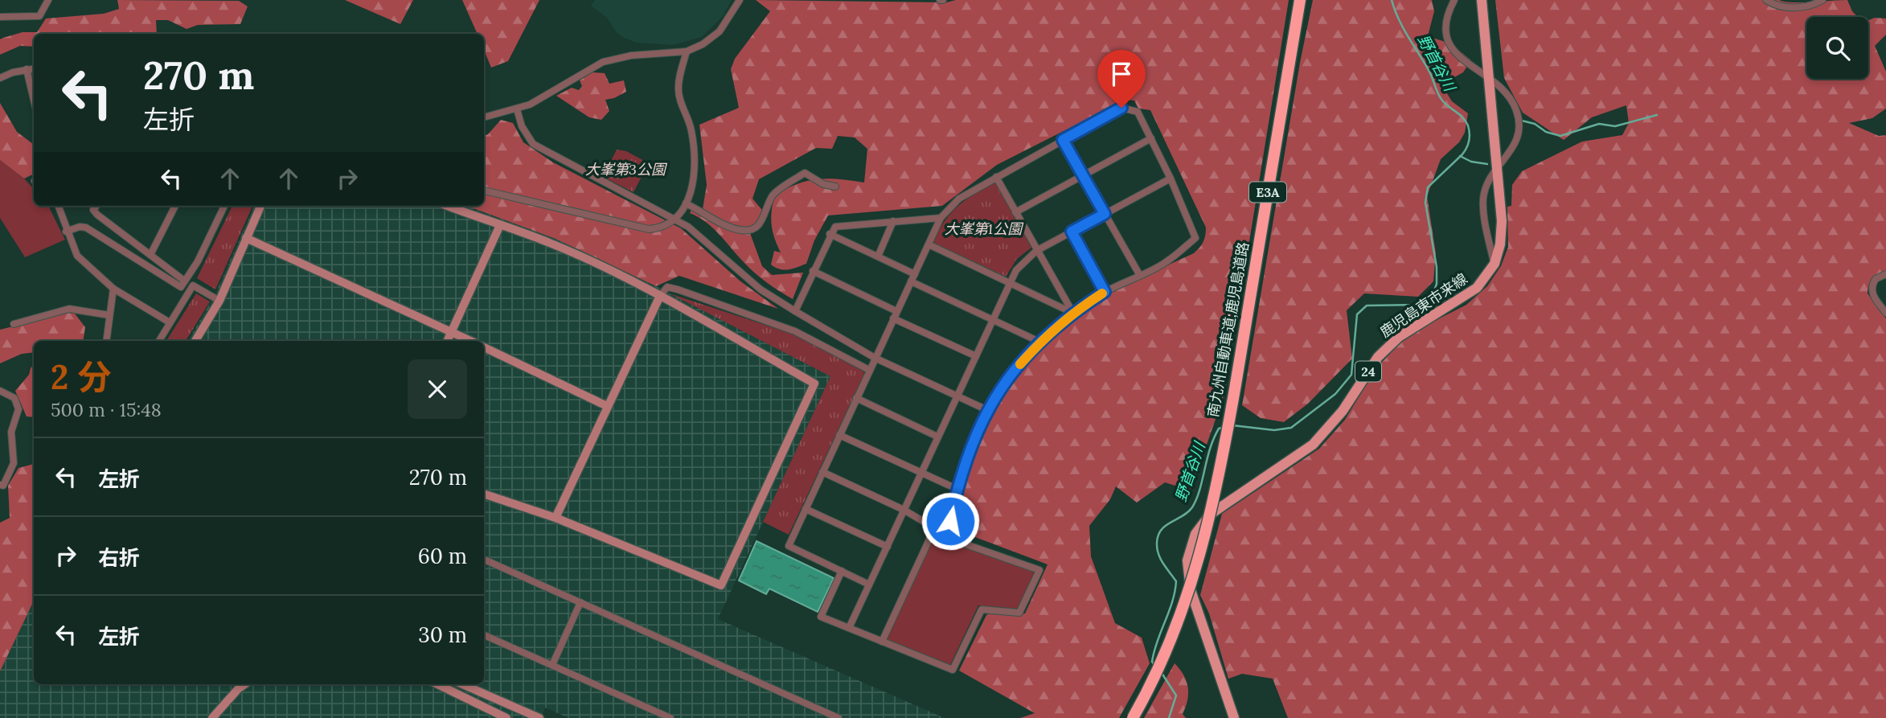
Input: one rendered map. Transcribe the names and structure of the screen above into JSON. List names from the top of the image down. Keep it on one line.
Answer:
{"streets":{"highway":["E3A","南九州自動車道;鹿児島道路"],"main road":["鹿児島東市来線","24"]},"water":["野首谷川"],"parks":["大峯第3公園","大峯第1公園"],"page":{"turn":["270 m","左折"],"heading":["2 分","500 m · 15:48"],"list":[{"name":"左折","value":"270 m"},{"name":"右折","value":"60 m"},{"name":"左折","value":"30 m"}]}}
